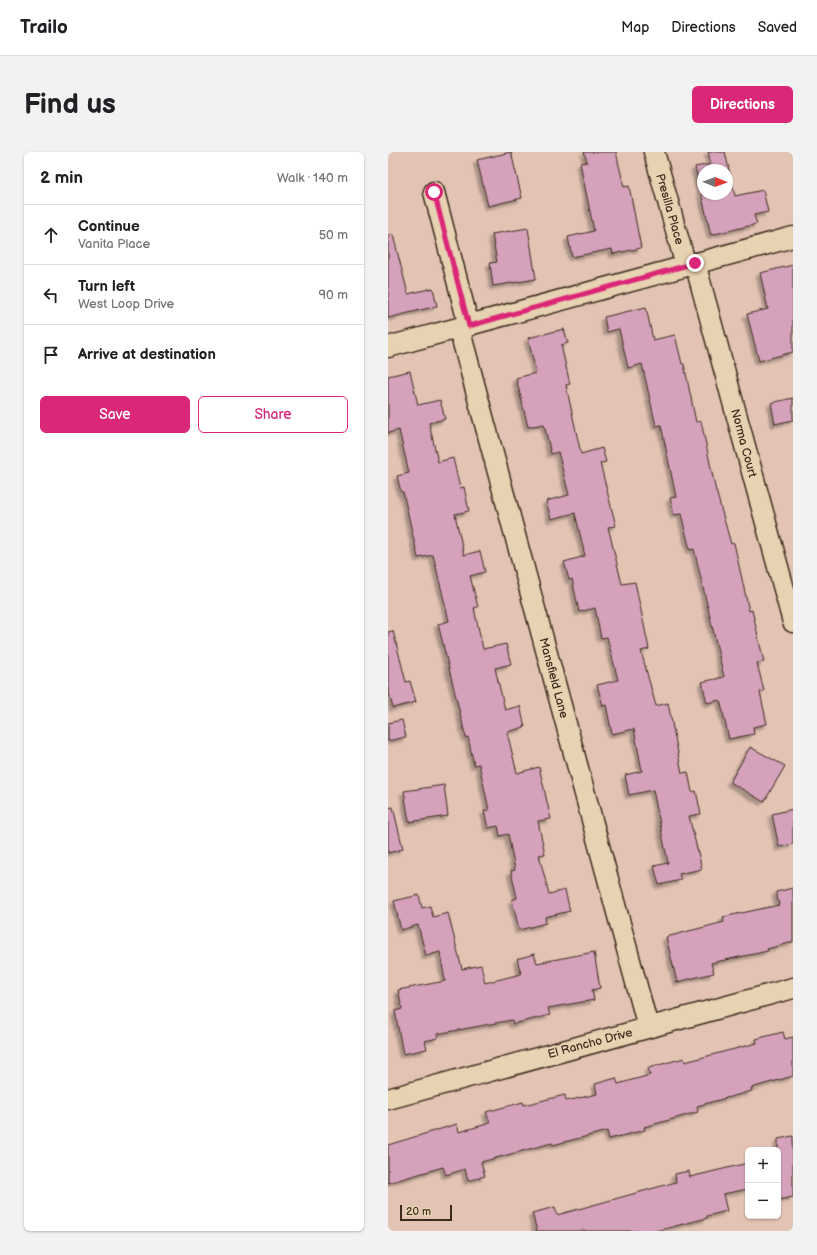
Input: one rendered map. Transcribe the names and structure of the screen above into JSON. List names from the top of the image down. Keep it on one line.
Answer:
{"streets":{"street":["Presilla Place","Norma Court","Mansfield Lane","El Rancho Drive"]},"crossings":[["Presilla Place","Norma Court"],["Mansfield Lane","El Rancho Drive"]],"scale_bar":"20 m","north":"right","page":{"header":"Trailo","nav":["Map","Directions","Saved"],"buttons":["Directions",["Save","Share"]],"title":"Find us","heading":["2 min","Walk · 140 m"],"list":[["Continue","Vanita Place","50 m"],["Turn left","West Loop Drive","90 m"],"Arrive at destination"],"map_buttons":["+","−"],"scale":"20 m"}}
